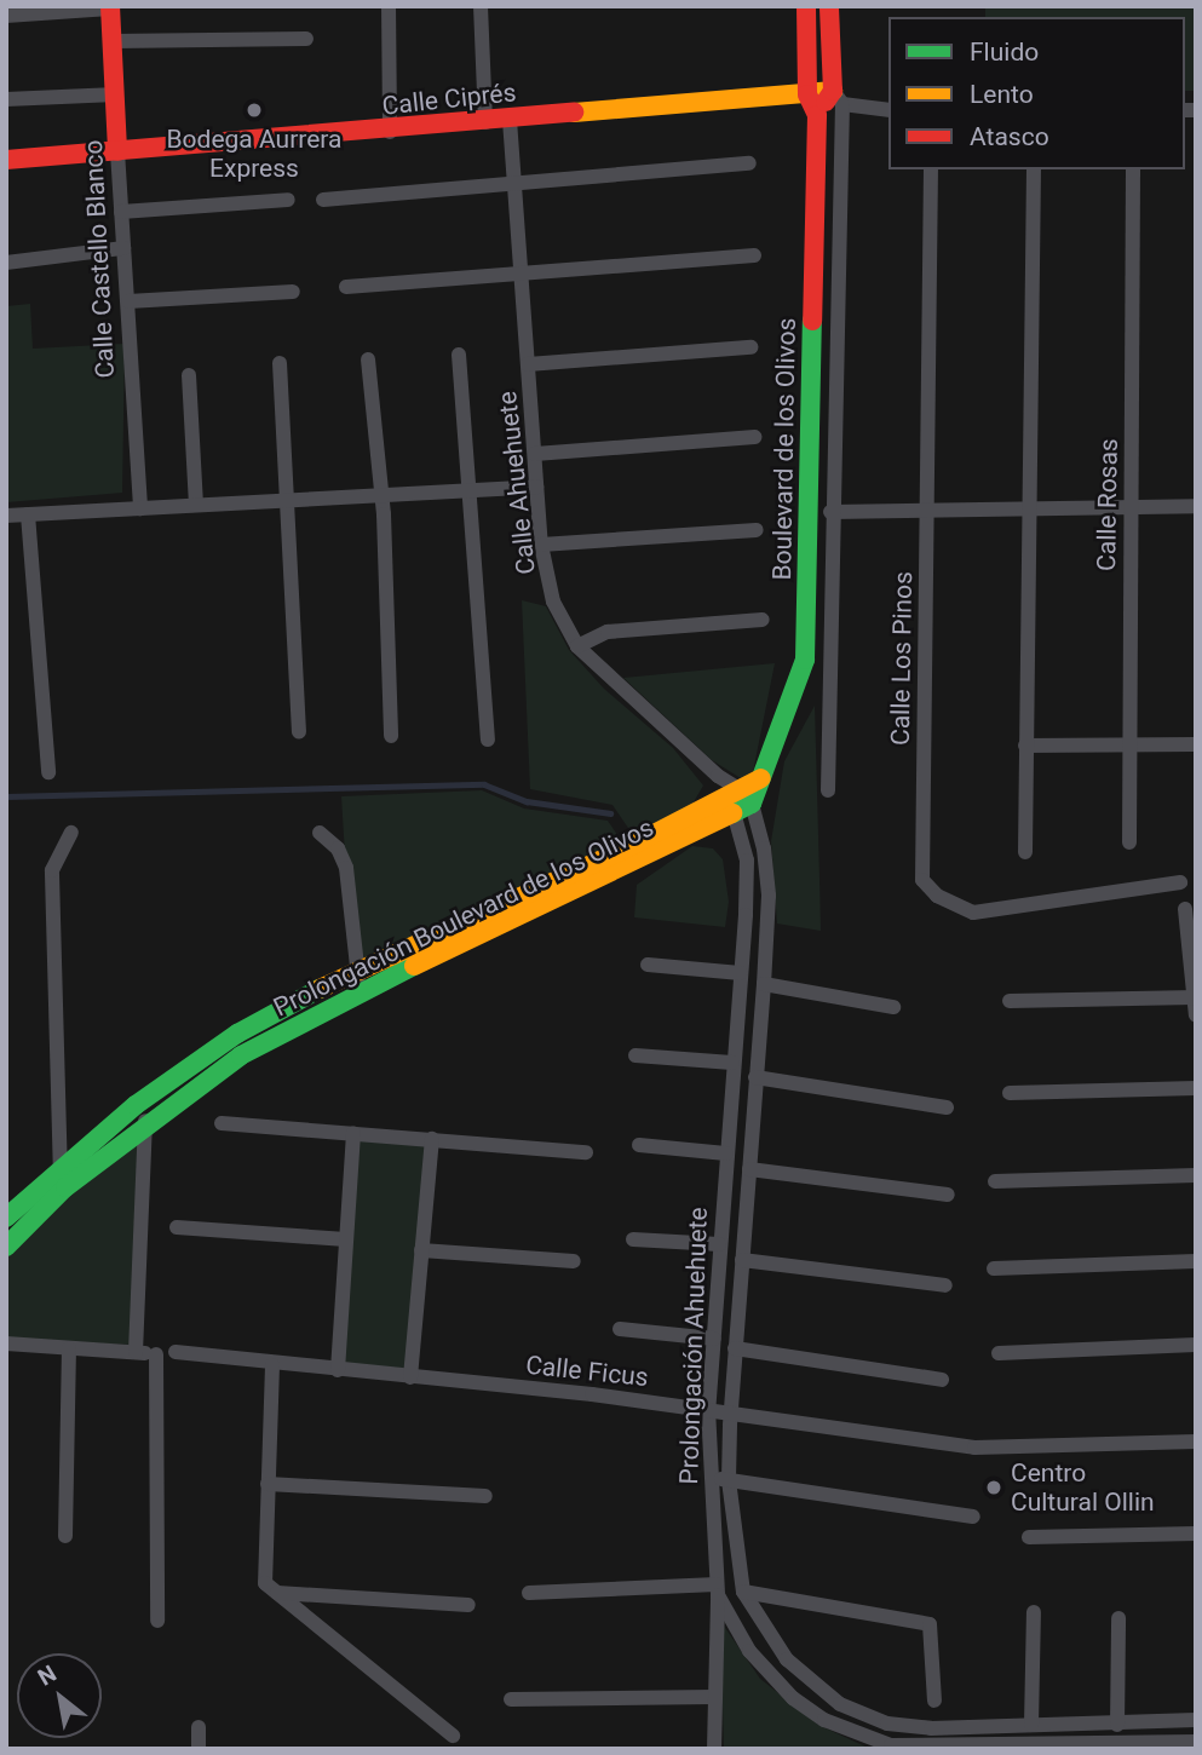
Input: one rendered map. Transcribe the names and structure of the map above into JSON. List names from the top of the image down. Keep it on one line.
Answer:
{"streets":{"street":["Calle Ciprés","Calle Castello Blanco","Boulevard de los Olivos","Calle Ahuehuete","Calle Rosas","Calle Los Pinos","Prolongación Boulevard de los Olivos","Prolongación Ahuehuete","Calle Ficus"]},"crossings":[["Calle Ciprés","Calle Castello Blanco"],["Calle Ciprés","Boulevard de los Olivos"],["Calle Ciprés","Calle Ahuehuete"],["Boulevard de los Olivos","Calle Ahuehuete"],["Boulevard de los Olivos","Prolongación Boulevard de los Olivos"],["Boulevard de los Olivos","Prolongación Ahuehuete"],["Calle Ahuehuete","Prolongación Boulevard de los Olivos"],["Calle Ahuehuete","Prolongación Ahuehuete"],["Prolongación Boulevard de los Olivos","Prolongación Ahuehuete"],["Prolongación Ahuehuete","Calle Ficus"]],"places":["Bodega Aurrera Express","Centro Cultural Ollin"],"legend":["Fluido","Lento","Atasco"],"north":"top left"}
